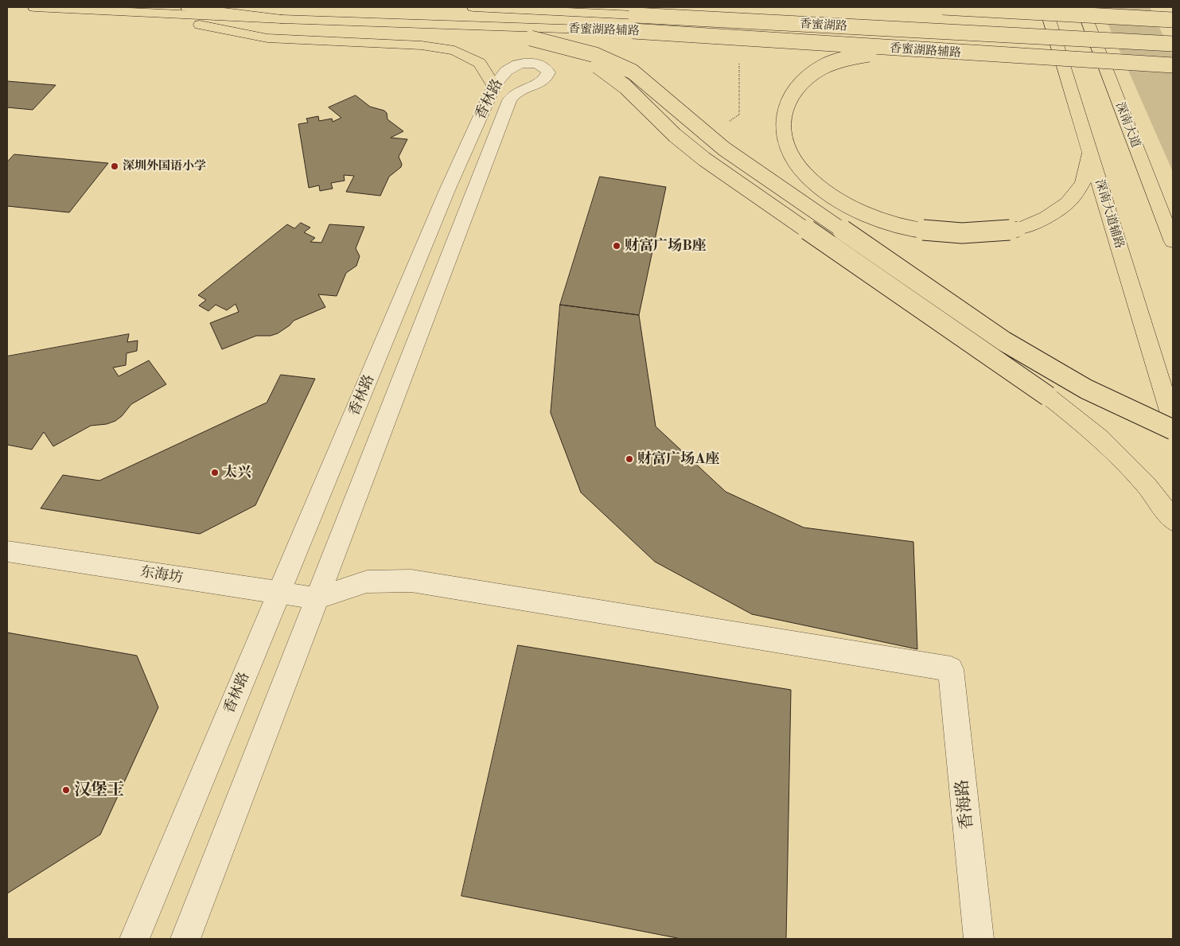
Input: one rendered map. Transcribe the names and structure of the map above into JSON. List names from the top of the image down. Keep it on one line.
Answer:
{"streets":{"main road":["香蜜湖路","香蜜湖路辅路","深南大道","深南大道辅路"],"street":["香林路","东海坊","香海路"]},"crossings":[["香林路","东海坊"],["香林路","香海路"],["东海坊","香海路"]],"places":["深圳外国语小学","财富广场B座","财富广场A座","太兴","汉堡王"]}
